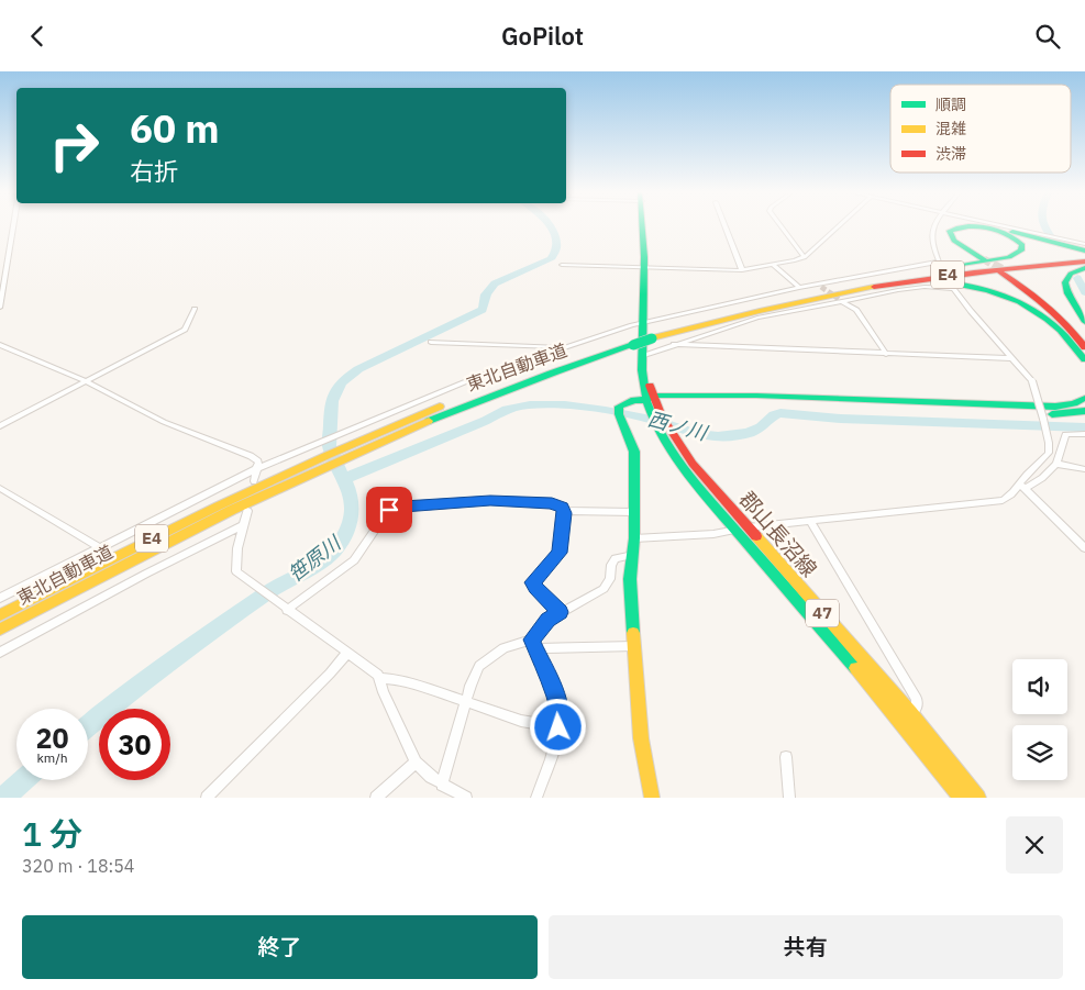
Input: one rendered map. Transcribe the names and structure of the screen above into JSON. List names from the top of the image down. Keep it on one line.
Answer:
{"streets":{"main road":["E4","東北自動車道","郡山長沼線","47"]},"crossings":[["東北自動車道","郡山長沼線"]],"water":["西ノ川","笹原川"],"legend":["順調","混雑","渋滞"],"page":{"header":"GoPilot","turn":["60 m","右折"],"speed":"20 km/h","limit":"30","heading":["1 分","320 m · 18:54"],"buttons":["終了","共有"]}}
